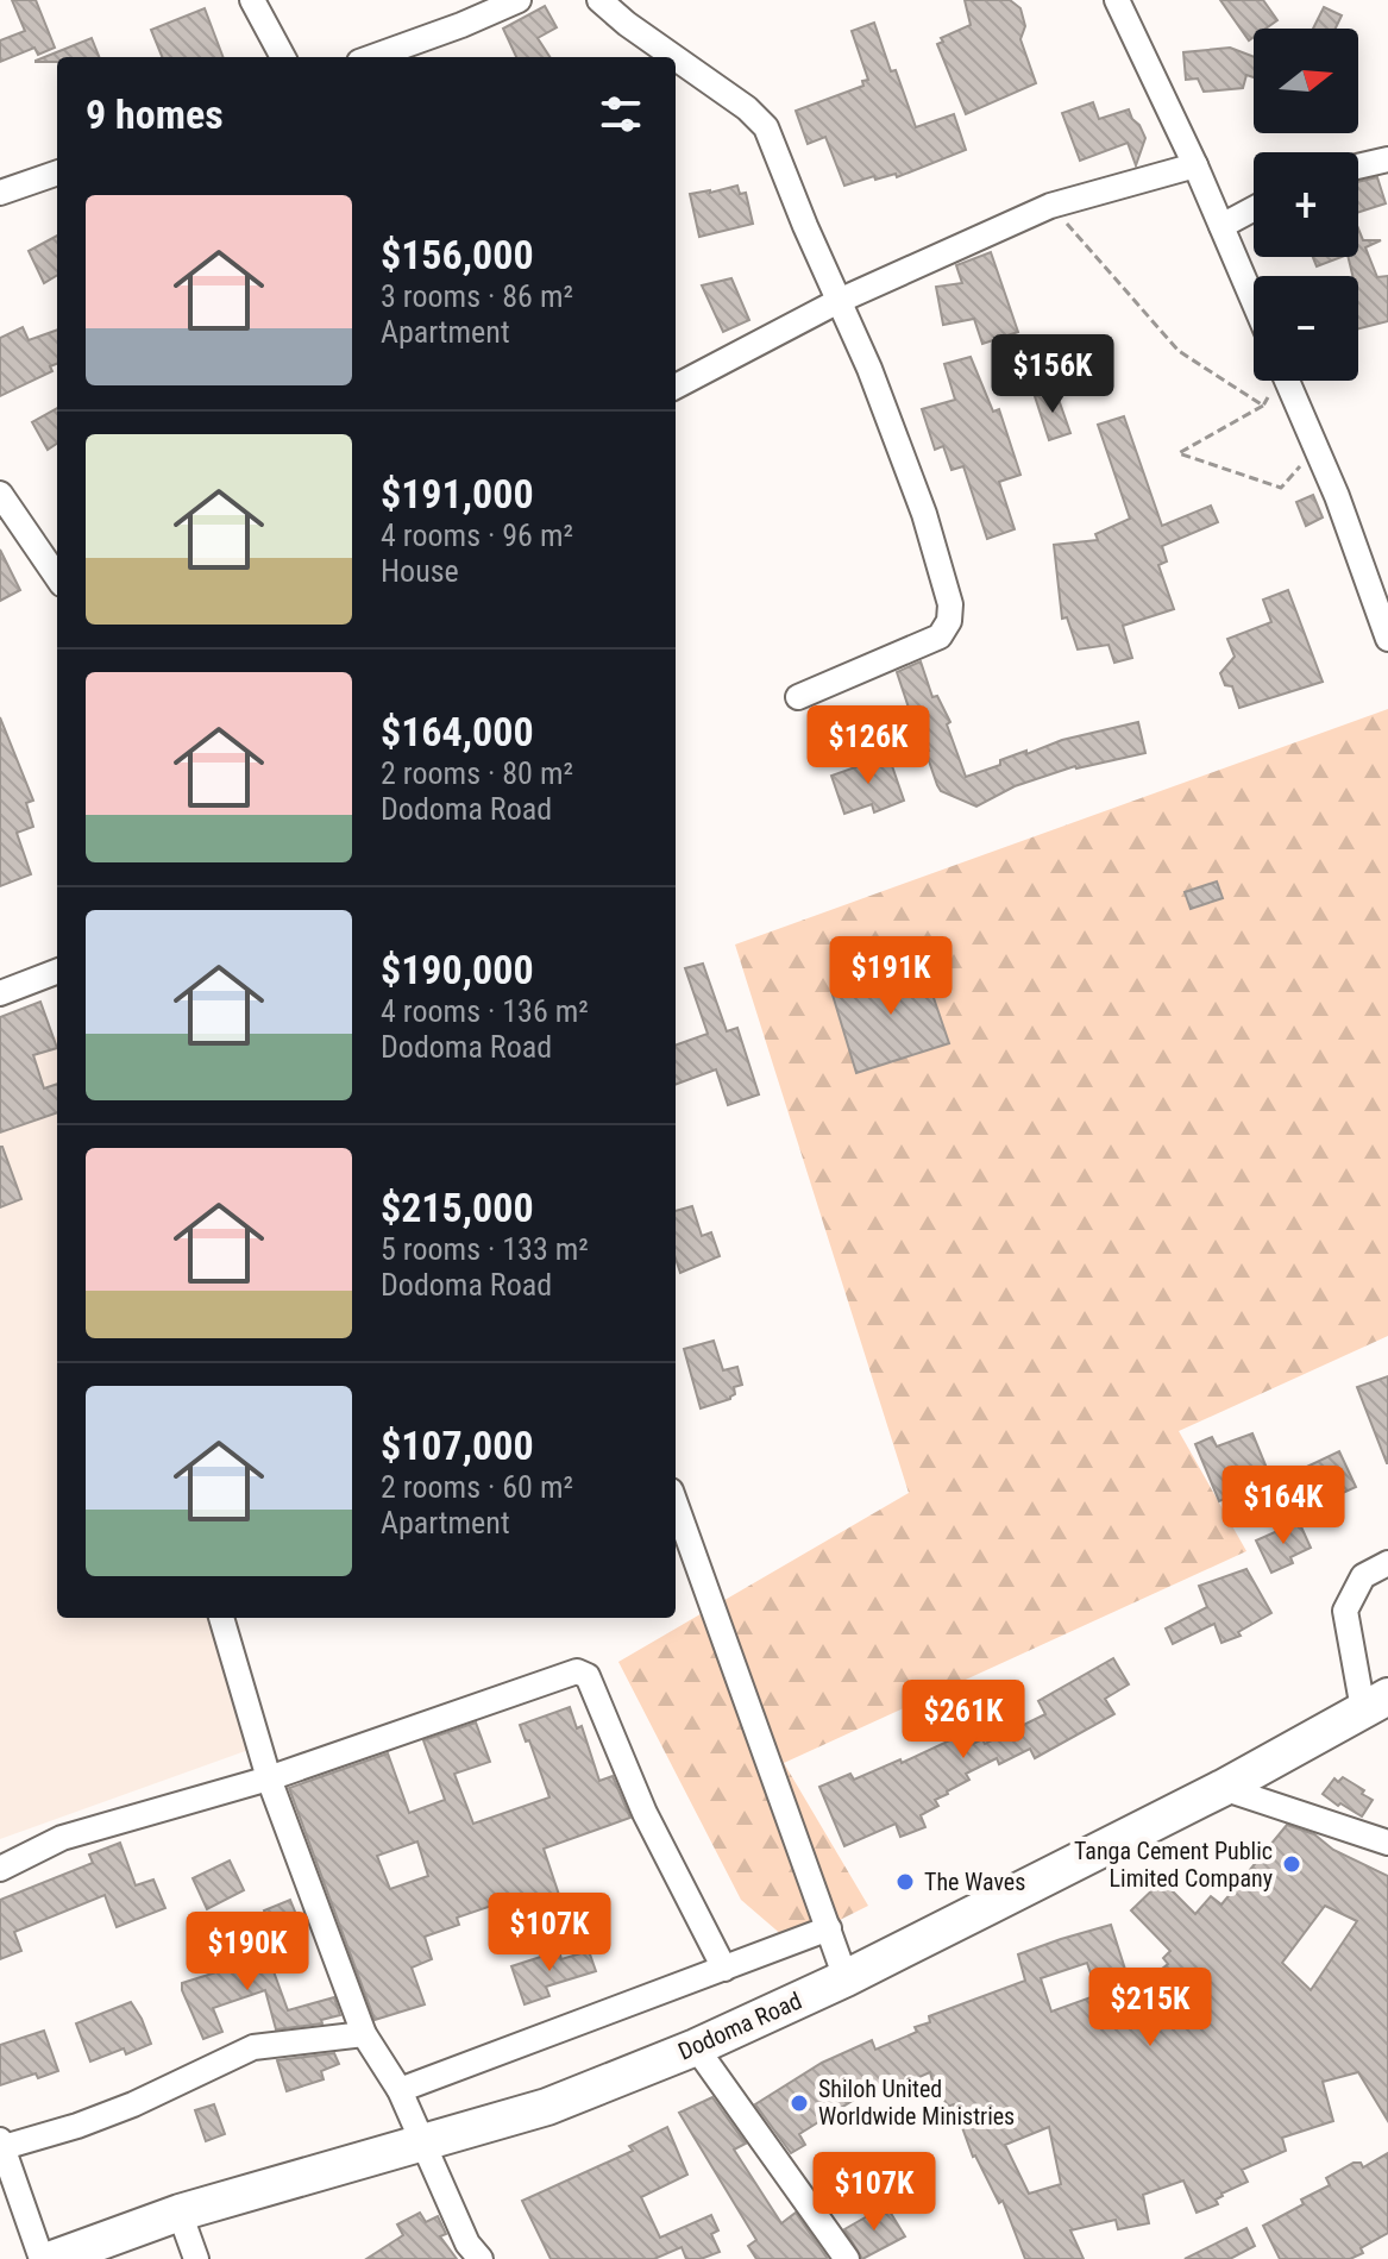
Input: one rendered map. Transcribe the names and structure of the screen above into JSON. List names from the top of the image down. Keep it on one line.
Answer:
{"streets":{"highway":["Dodoma Road"]},"places":["Tanga Cement Public Limited Company","The Waves","Shiloh United Worldwide Ministries"],"north":"right","page":{"map_buttons":["+","−"],"heading":"9 homes","list":[{"name":"$156,000","note":"3 rooms · 86 m² · Apartment"},{"name":"$191,000","note":"4 rooms · 96 m² · House"},{"name":"$164,000","note":"2 rooms · 80 m² · Dodoma Road"},{"name":"$190,000","note":"4 rooms · 136 m² · Dodoma Road"},{"name":"$215,000","note":"5 rooms · 133 m² · Dodoma Road"},{"name":"$107,000","note":"2 rooms · 60 m² · Apartment"}],"price":["$156K","$126K","$191K","$164K","$261K","$107K","$190K","$215K","$107K"]}}
